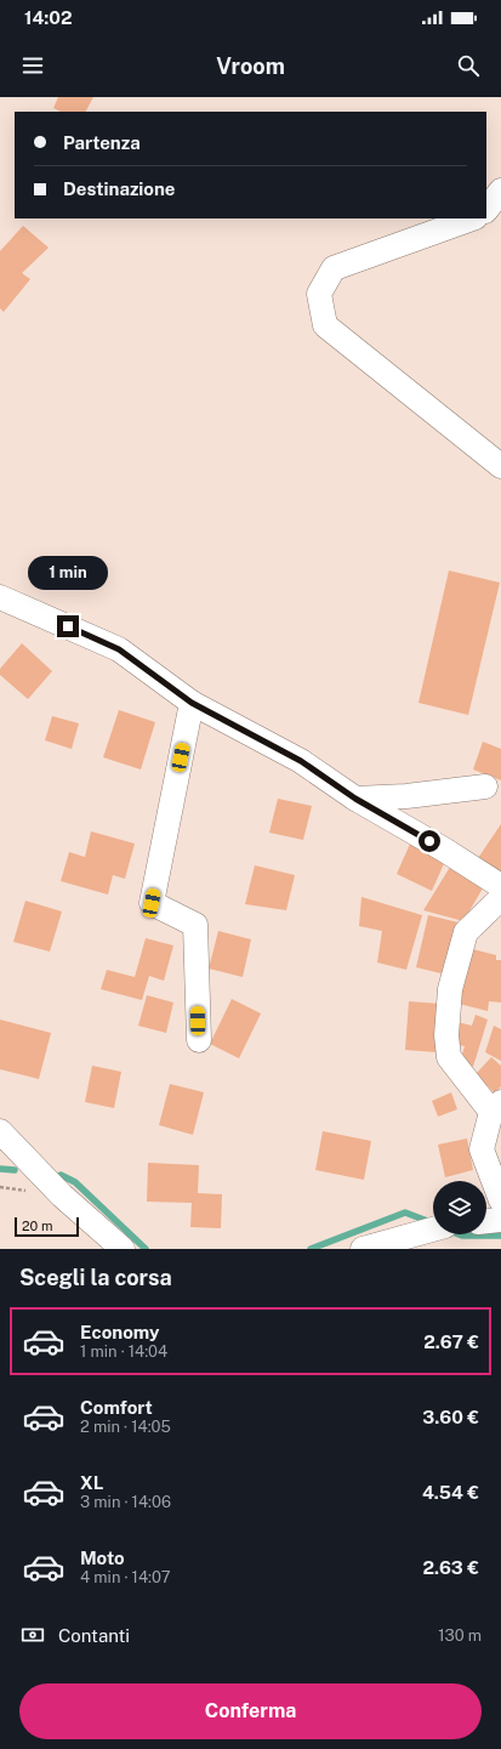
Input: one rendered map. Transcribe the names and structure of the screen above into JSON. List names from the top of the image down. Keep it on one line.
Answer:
{"scale_bar":"20 m","page":{"status":"14:02","header":"Vroom","banner":["Partenza","Destinazione"],"bubble":"1 min","scale":"20 m","heading":"Scegli la corsa","list":[{"name":"Economy","note":"1 min · 14:04","value":"2.67 €"},{"name":"Comfort","note":"2 min · 14:05","value":"3.60 €"},{"name":"XL","note":"3 min · 14:06","value":"4.54 €"},{"name":"Moto","note":"4 min · 14:07","value":"2.63 €"}],"pay":["Contanti","130 m"],"buttons":"Conferma"}}
